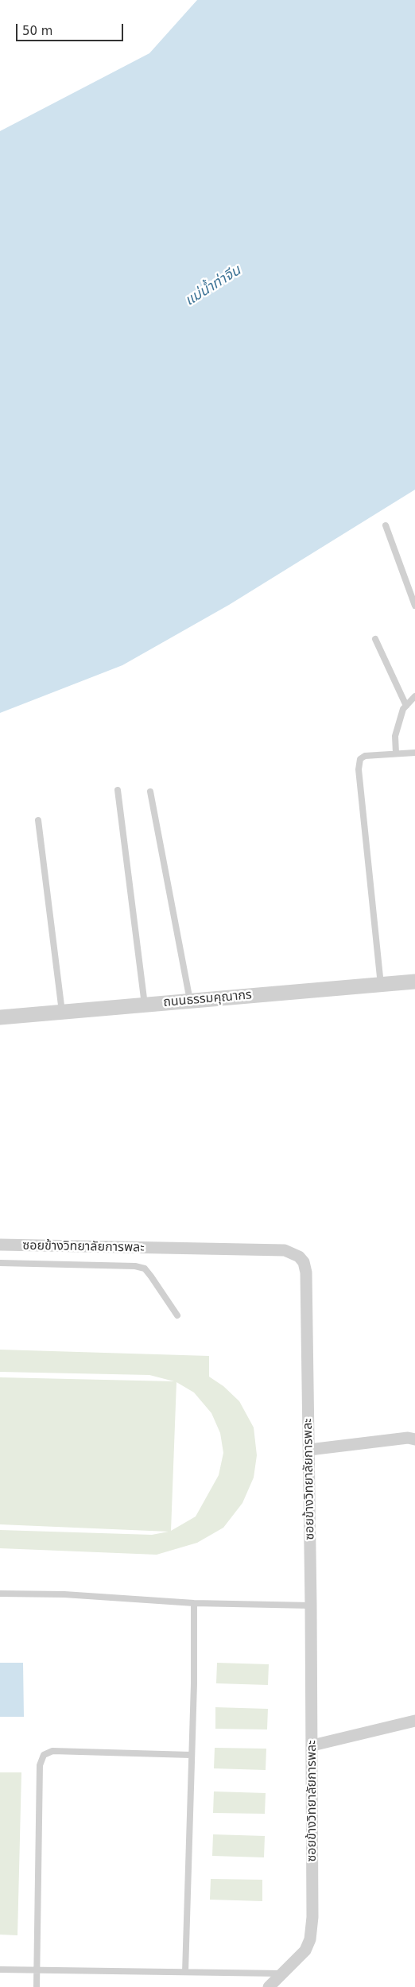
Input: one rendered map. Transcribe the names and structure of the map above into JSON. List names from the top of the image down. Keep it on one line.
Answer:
{"streets":{"street":["ถนนธรรมคุณากร","ซอยข้างวิทยาลัยการพละ"]},"water":["แม่น้ำท่าจีน"],"scale_bar":"50 m"}
